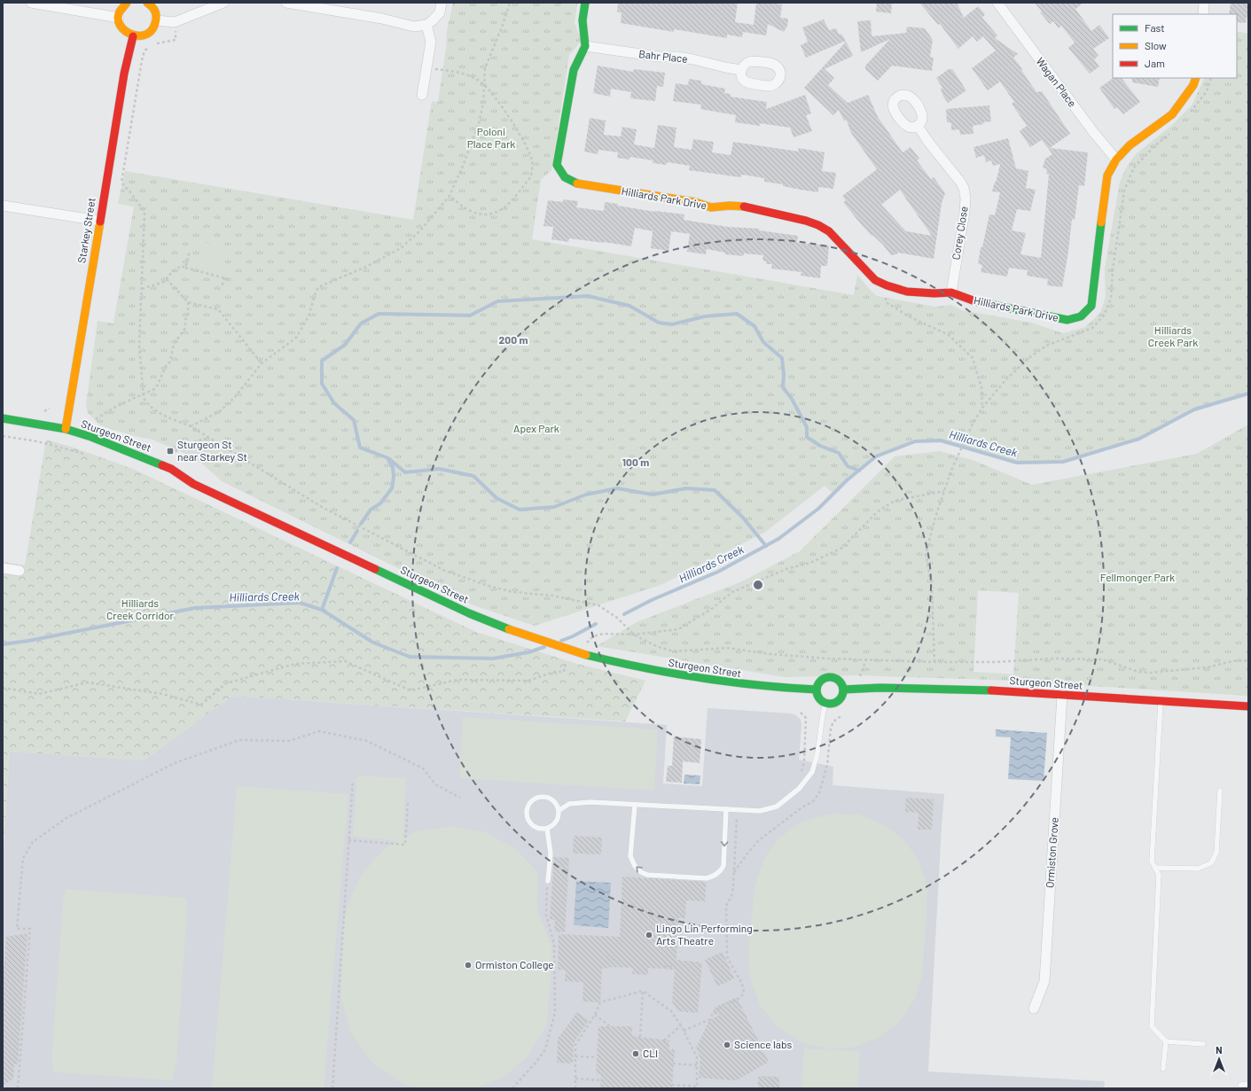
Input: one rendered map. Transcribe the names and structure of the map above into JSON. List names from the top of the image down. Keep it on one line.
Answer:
{"streets":{"street":["Bahr Place","Wagan Place","Hilliards Park Drive","Starkey Street","Corey Close","Sturgeon Street","Ormiston Grove"]},"crossings":[["Bahr Place","Hilliards Park Drive"],["Wagan Place","Hilliards Park Drive"],["Hilliards Park Drive","Corey Close"],["Starkey Street","Sturgeon Street"],["Sturgeon Street","Ormiston Grove"]],"water":["Hilliards Creek"],"parks":["Poloni Place Park","Hilliards Creek Park","Apex Park","Fellmonger Park","Hilliards Creek Corridor"],"places":{"transit":["Sturgeon St near Starkey St"],"other":["Lingo Lin Performing Arts Theatre","Ormiston College","Science labs","CLI"]},"legend":["Fast","Slow","Jam"],"north":"top","rings":["200 m","100 m"]}
